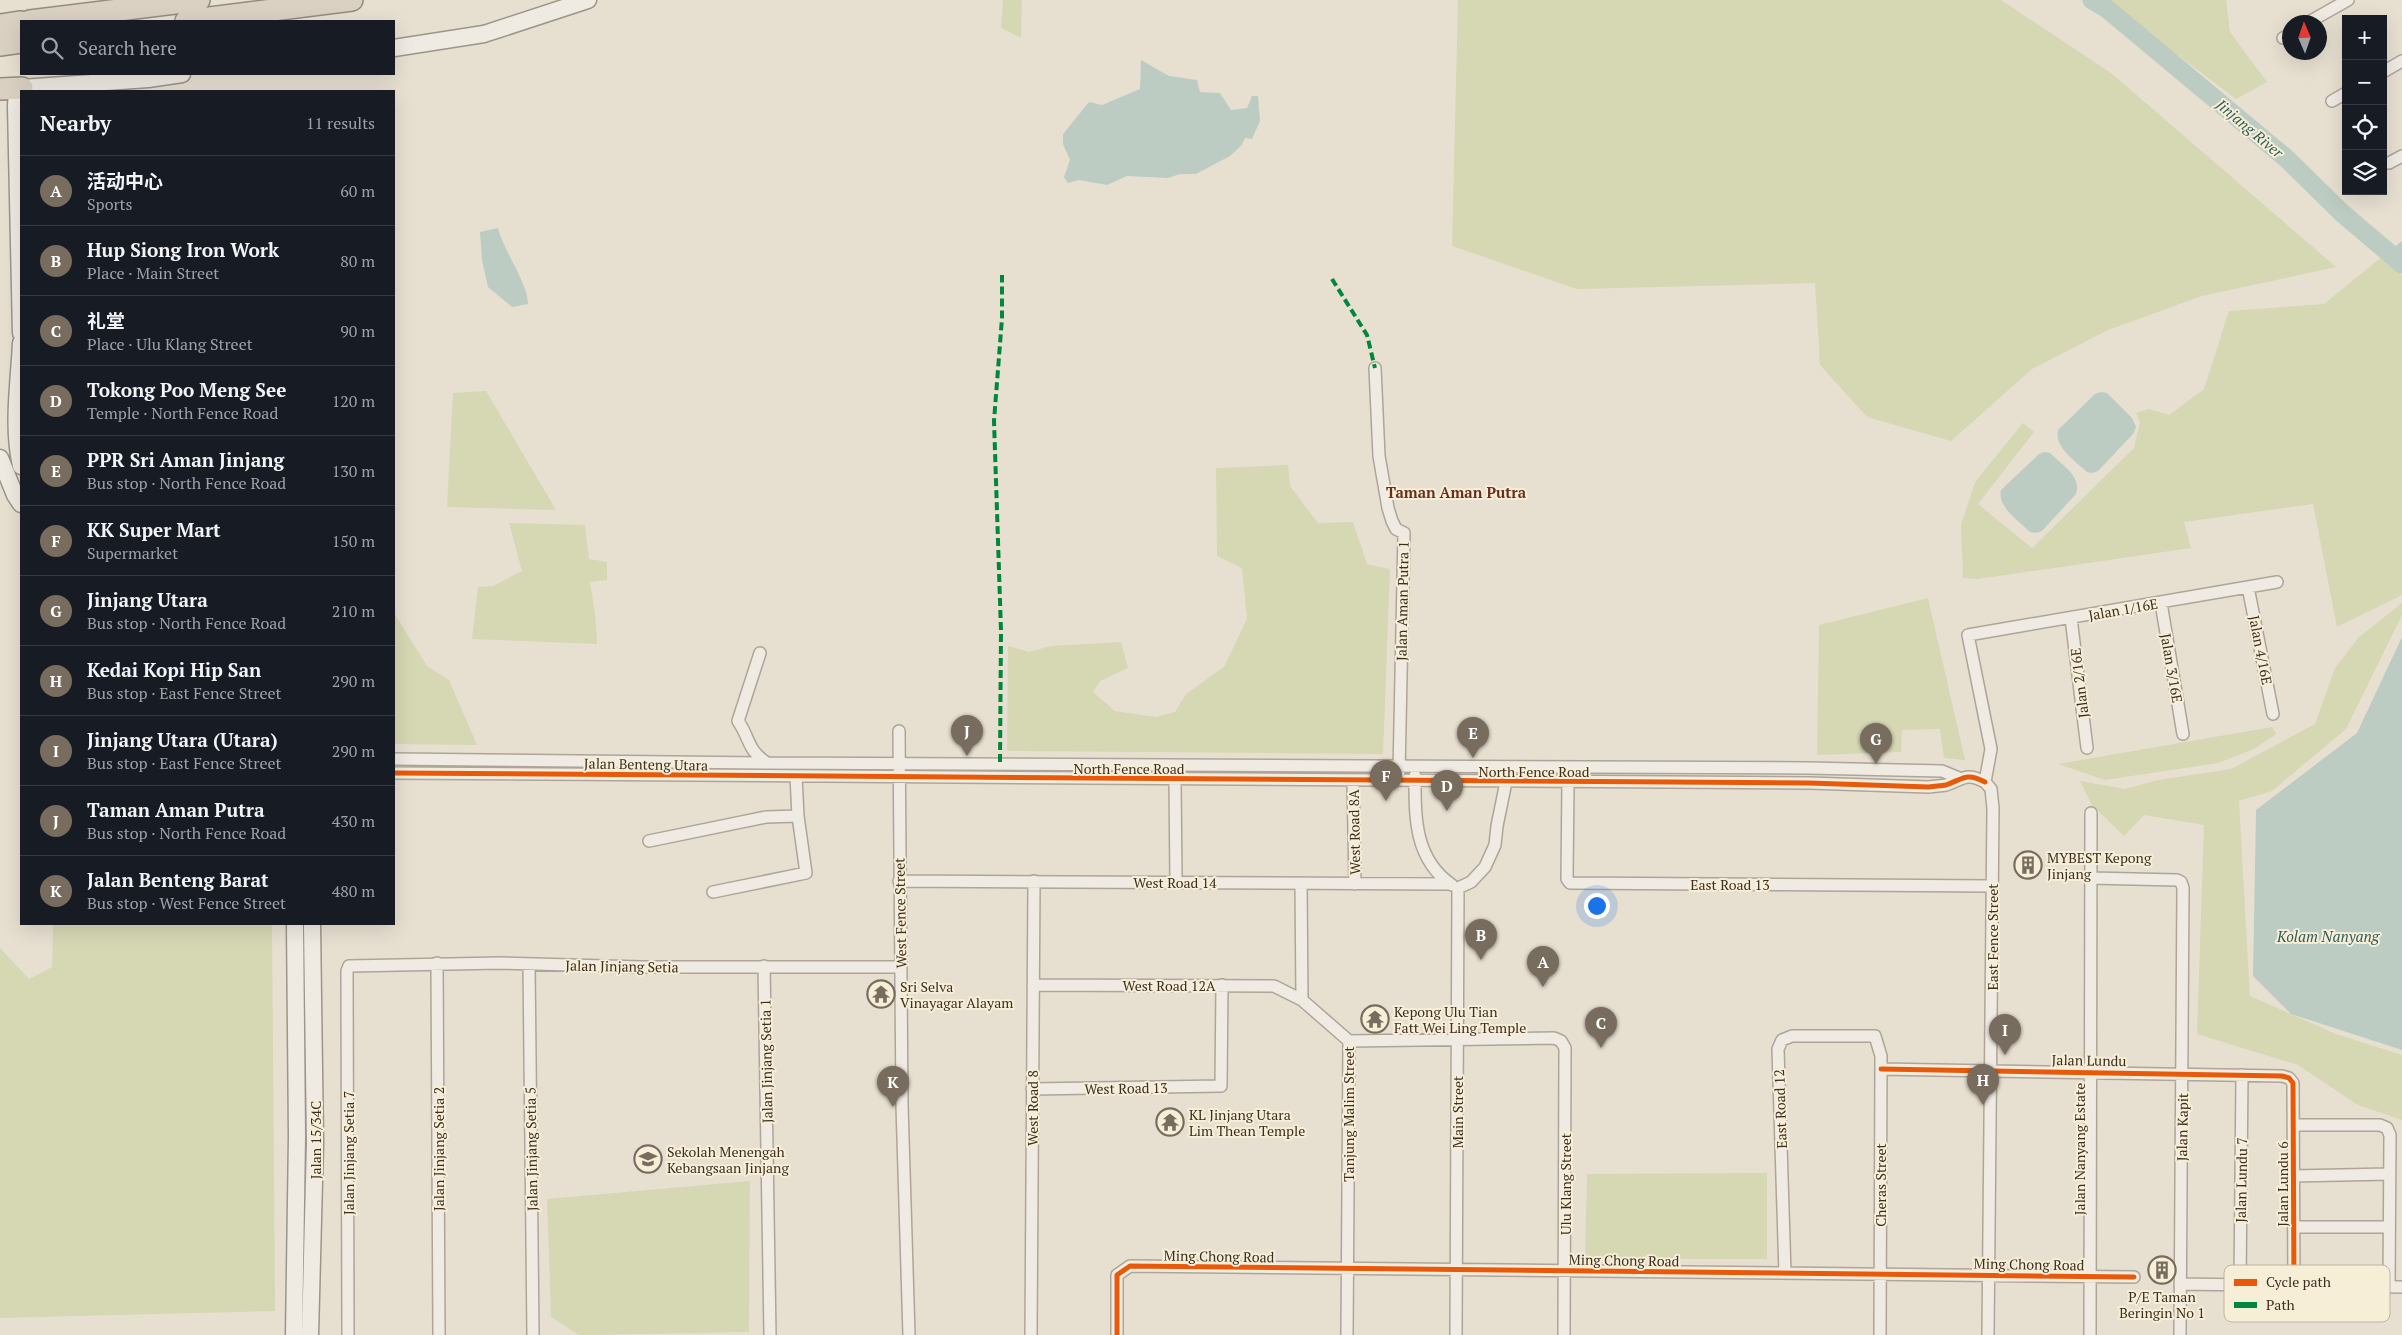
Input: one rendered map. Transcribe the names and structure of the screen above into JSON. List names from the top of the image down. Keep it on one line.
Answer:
{"streets":{"street":["Jalan Aman Putra 1","Jalan 1/16E","Jalan 4/16E","Jalan 3/16E","Jalan 2/16E","Jalan Benteng Utara","North Fence Road","West Road 8A","West Road 14","East Road 13","West Fence Street","East Fence Street","Jalan Jinjang Setia","West Road 12A","Jalan Lundu","Jalan Jinjang Setia 1","West Road 13","West Road 8","East Road 12","Main Street","Tanjung Malim Street","Jalan Kapit","Jalan 15/34C","Jalan Jinjang Setia 2","Jalan Jinjang Setia 5","Jalan Nanyang Estate","Jalan Jinjang Setia 7","Jalan Lundu 7","Ulu Klang Street","Jalan Lundu 6","Cheras Street","Ming Chong Road"]},"crossings":[["Jalan Aman Putra 1","North Fence Road"],["Jalan 1/16E","Jalan 4/16E"],["Jalan 1/16E","Jalan 3/16E"],["Jalan 1/16E","Jalan 2/16E"],["Jalan 1/16E","North Fence Road"],["Jalan 1/16E","East Fence Street"],["Jalan Benteng Utara","North Fence Road"],["Jalan Benteng Utara","West Fence Street"],["North Fence Road","West Road 8A"],["North Fence Road","East Road 13"],["North Fence Road","West Fence Street"],["North Fence Road","East Fence Street"],["West Road 8A","West Road 14"],["West Road 14","West Fence Street"],["West Road 14","West Road 8"],["West Road 14","Main Street"],["East Road 13","East Fence Street"],["West Fence Street","Jalan Jinjang Setia"],["East Fence Street","Jalan Lundu"],["East Fence Street","Ming Chong Road"],["Jalan Jinjang Setia","Jalan Jinjang Setia 1"],["Jalan Jinjang Setia","Jalan Jinjang Setia 2"],["Jalan Jinjang Setia","Jalan Jinjang Setia 5"],["Jalan Jinjang Setia","Jalan Jinjang Setia 7"],["West Road 12A","West Road 13"],["West Road 12A","West Road 8"],["West Road 12A","Tanjung Malim Street"],["Jalan Lundu","Jalan Kapit"],["Jalan Lundu","Jalan Nanyang Estate"],["Jalan Lundu","Jalan Lundu 7"],["Jalan Lundu","Jalan Lundu 6"],["Jalan Lundu","Cheras Street"],["West Road 13","West Road 8"],["East Road 12","Cheras Street"],["East Road 12","Ming Chong Road"],["Main Street","Ulu Klang Street"],["Main Street","Ming Chong Road"],["Tanjung Malim Street","Ming Chong Road"],["Jalan Kapit","Jalan Nanyang Estate"],["Jalan Nanyang Estate","Ming Chong Road"],["Ulu Klang Street","Ming Chong Road"],["Cheras Street","Ming Chong Road"]],"districts":["Taman Aman Putra"],"water":["Jinjang River","Kolam Nanyang"],"places":{"building":["MYBEST Kepong Jinjang","P/E Taman Beringin No 1"],"temple":["Sri Selva Vinayagar Alayam","Kepong Ulu Tian Fatt Wei Ling Temple","KL Jinjang Utara Lim Thean Temple"],"school or university":["Sekolah Menengah Kebangsaan Jinjang"]},"legend":["Cycle path","Path"],"north":"top","page":{"map_buttons":["+","−"],"search":"Search here","heading":["Nearby","11 results"],"list":[{"mark":"A","name":"活动中心","note":"Sports","value":"60 m"},{"mark":"B","name":"Hup Siong Iron Work","note":"Place · Main Street","value":"80 m"},{"mark":"C","name":"礼堂","note":"Place · Ulu Klang Street","value":"90 m"},{"mark":"D","name":"Tokong Poo Meng See","note":"Temple · North Fence Road","value":"120 m"},{"mark":"E","name":"PPR Sri Aman Jinjang","note":"Bus stop · North Fence Road","value":"130 m"},{"mark":"F","name":"KK Super Mart","note":"Supermarket","value":"150 m"},{"mark":"G","name":"Jinjang Utara","note":"Bus stop · North Fence Road","value":"210 m"},{"mark":"H","name":"Kedai Kopi Hip San","note":"Bus stop · East Fence Street","value":"290 m"},{"mark":"I","name":"Jinjang Utara (Utara)","note":"Bus stop · East Fence Street","value":"290 m"},{"mark":"J","name":"Taman Aman Putra","note":"Bus stop · North Fence Road","value":"430 m"},{"mark":"K","name":"Jalan Benteng Barat","note":"Bus stop · West Fence Street","value":"480 m"}],"pins":["J","E","G","F","D","B","A","C","I","H","K"]}}
